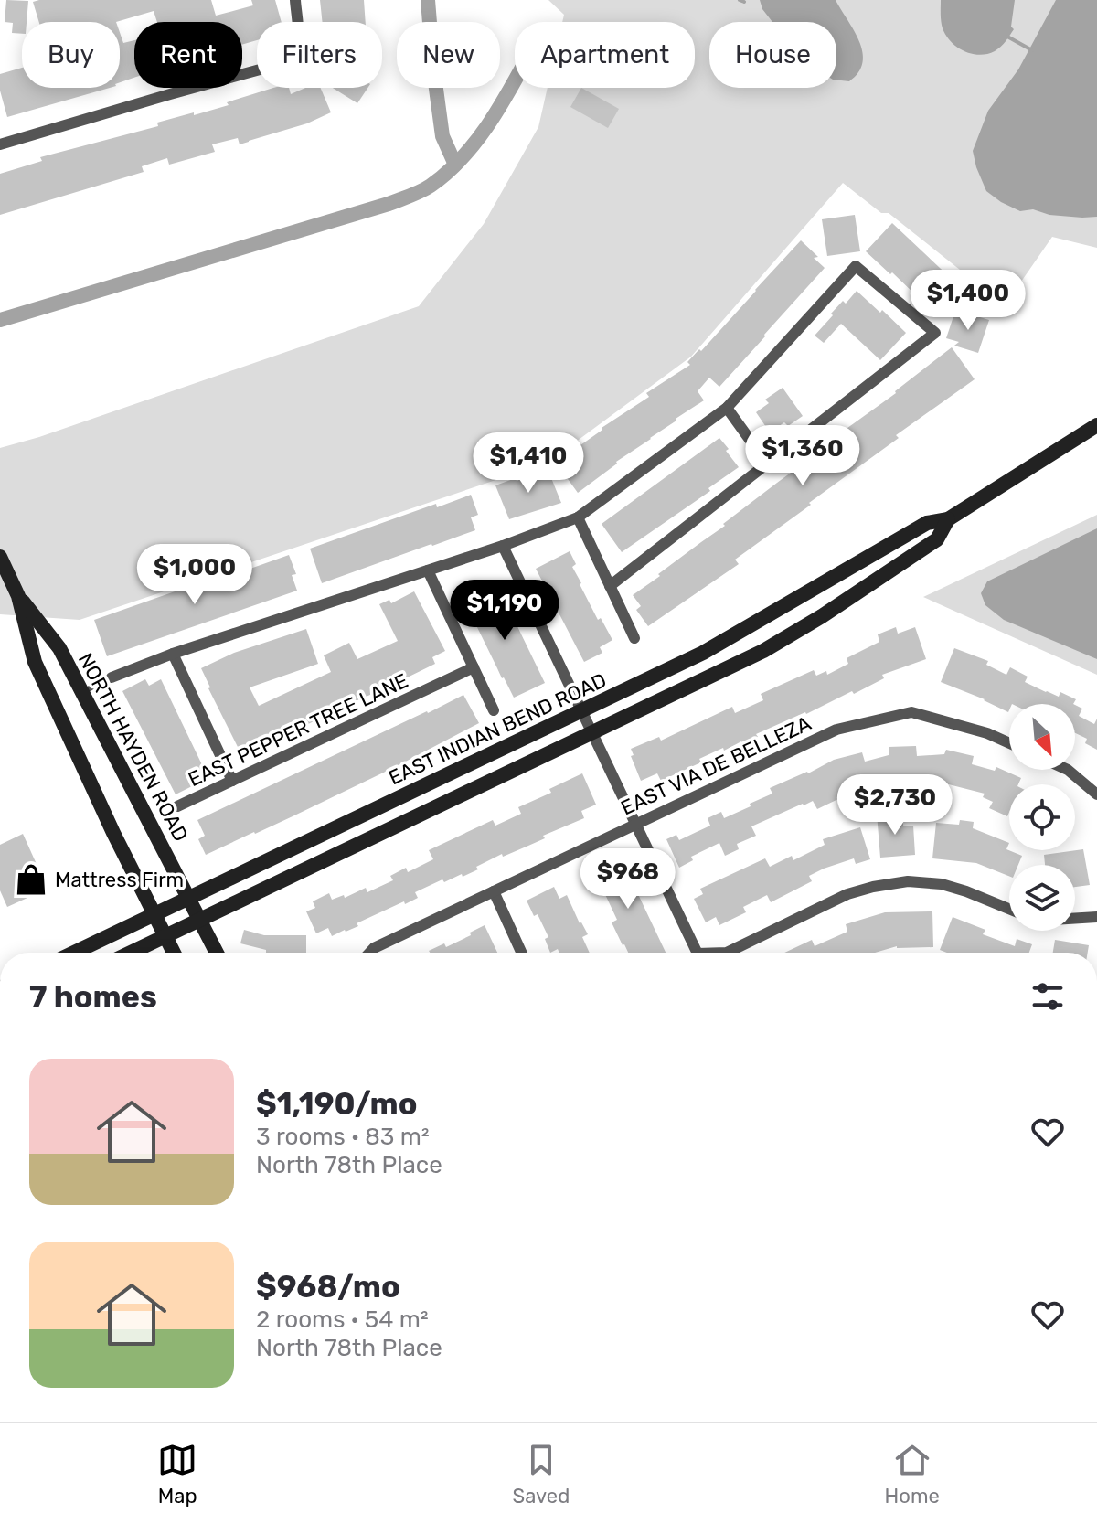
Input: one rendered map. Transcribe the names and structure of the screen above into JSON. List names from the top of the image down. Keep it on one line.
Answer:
{"streets":{"main road":["EAST INDIAN BEND ROAD","NORTH HAYDEN ROAD"],"street":["EAST PEPPER TREE LANE","EAST VIA DE BELLEZA"]},"crossings":[["EAST INDIAN BEND ROAD","NORTH HAYDEN ROAD"]],"places":{"shop":["Mattress Firm"]},"north":"bottom right","page":{"chip":["Buy","Rent","Filters","New","Apartment","House"],"price":["$1,400","$1,360","$1,410","$1,000","$1,190","$2,730","$968"],"heading":"7 homes","list":[{"name":"$1,190/mo","note":"3 rooms · 83 m² · North 78th Place"},{"name":"$968/mo","note":"2 rooms · 54 m² · North 78th Place"}],"tabs":["Map","Saved","Home"]}}
